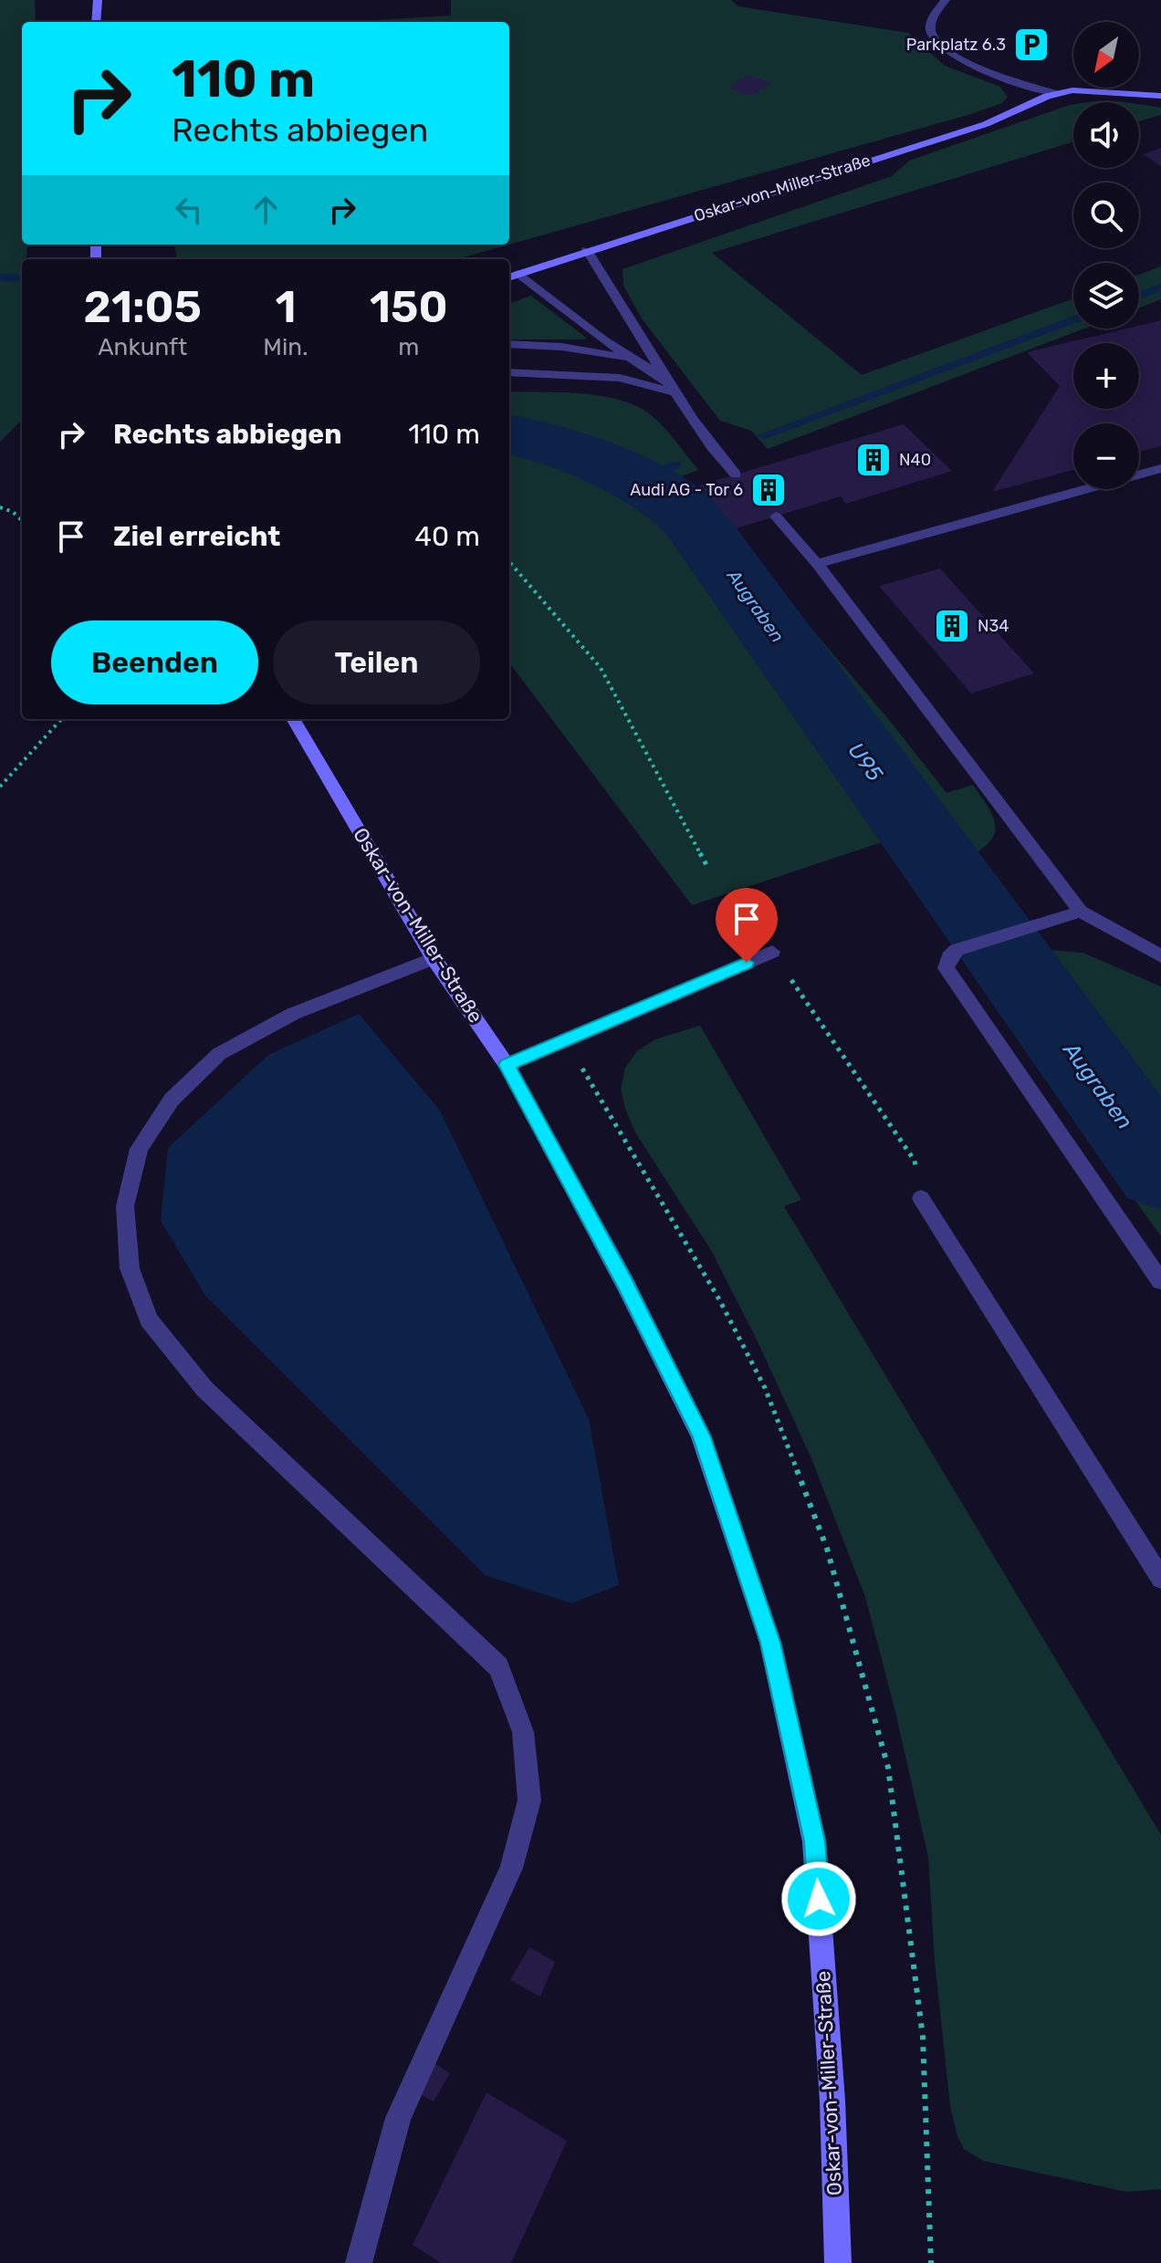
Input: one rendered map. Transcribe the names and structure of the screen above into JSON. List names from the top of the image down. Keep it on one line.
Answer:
{"streets":{"main road":["Oskar-von-Miller-Straße"]},"water":["Augraben","U95"],"places":{"parking":["Parkplatz 6.3"],"building":["N40","Audi AG - Tor 6","N34"]},"north":"bottom left","page":{"map_buttons":["+","−"],"turn":["110 m","Rechts abbiegen"],"eta":["21:05","Ankunft","1","Min.","150","m"],"list":[{"name":"Rechts abbiegen","value":"110 m"},{"name":"Ziel erreicht","value":"40 m"}],"buttons":["Beenden","Teilen"]}}
